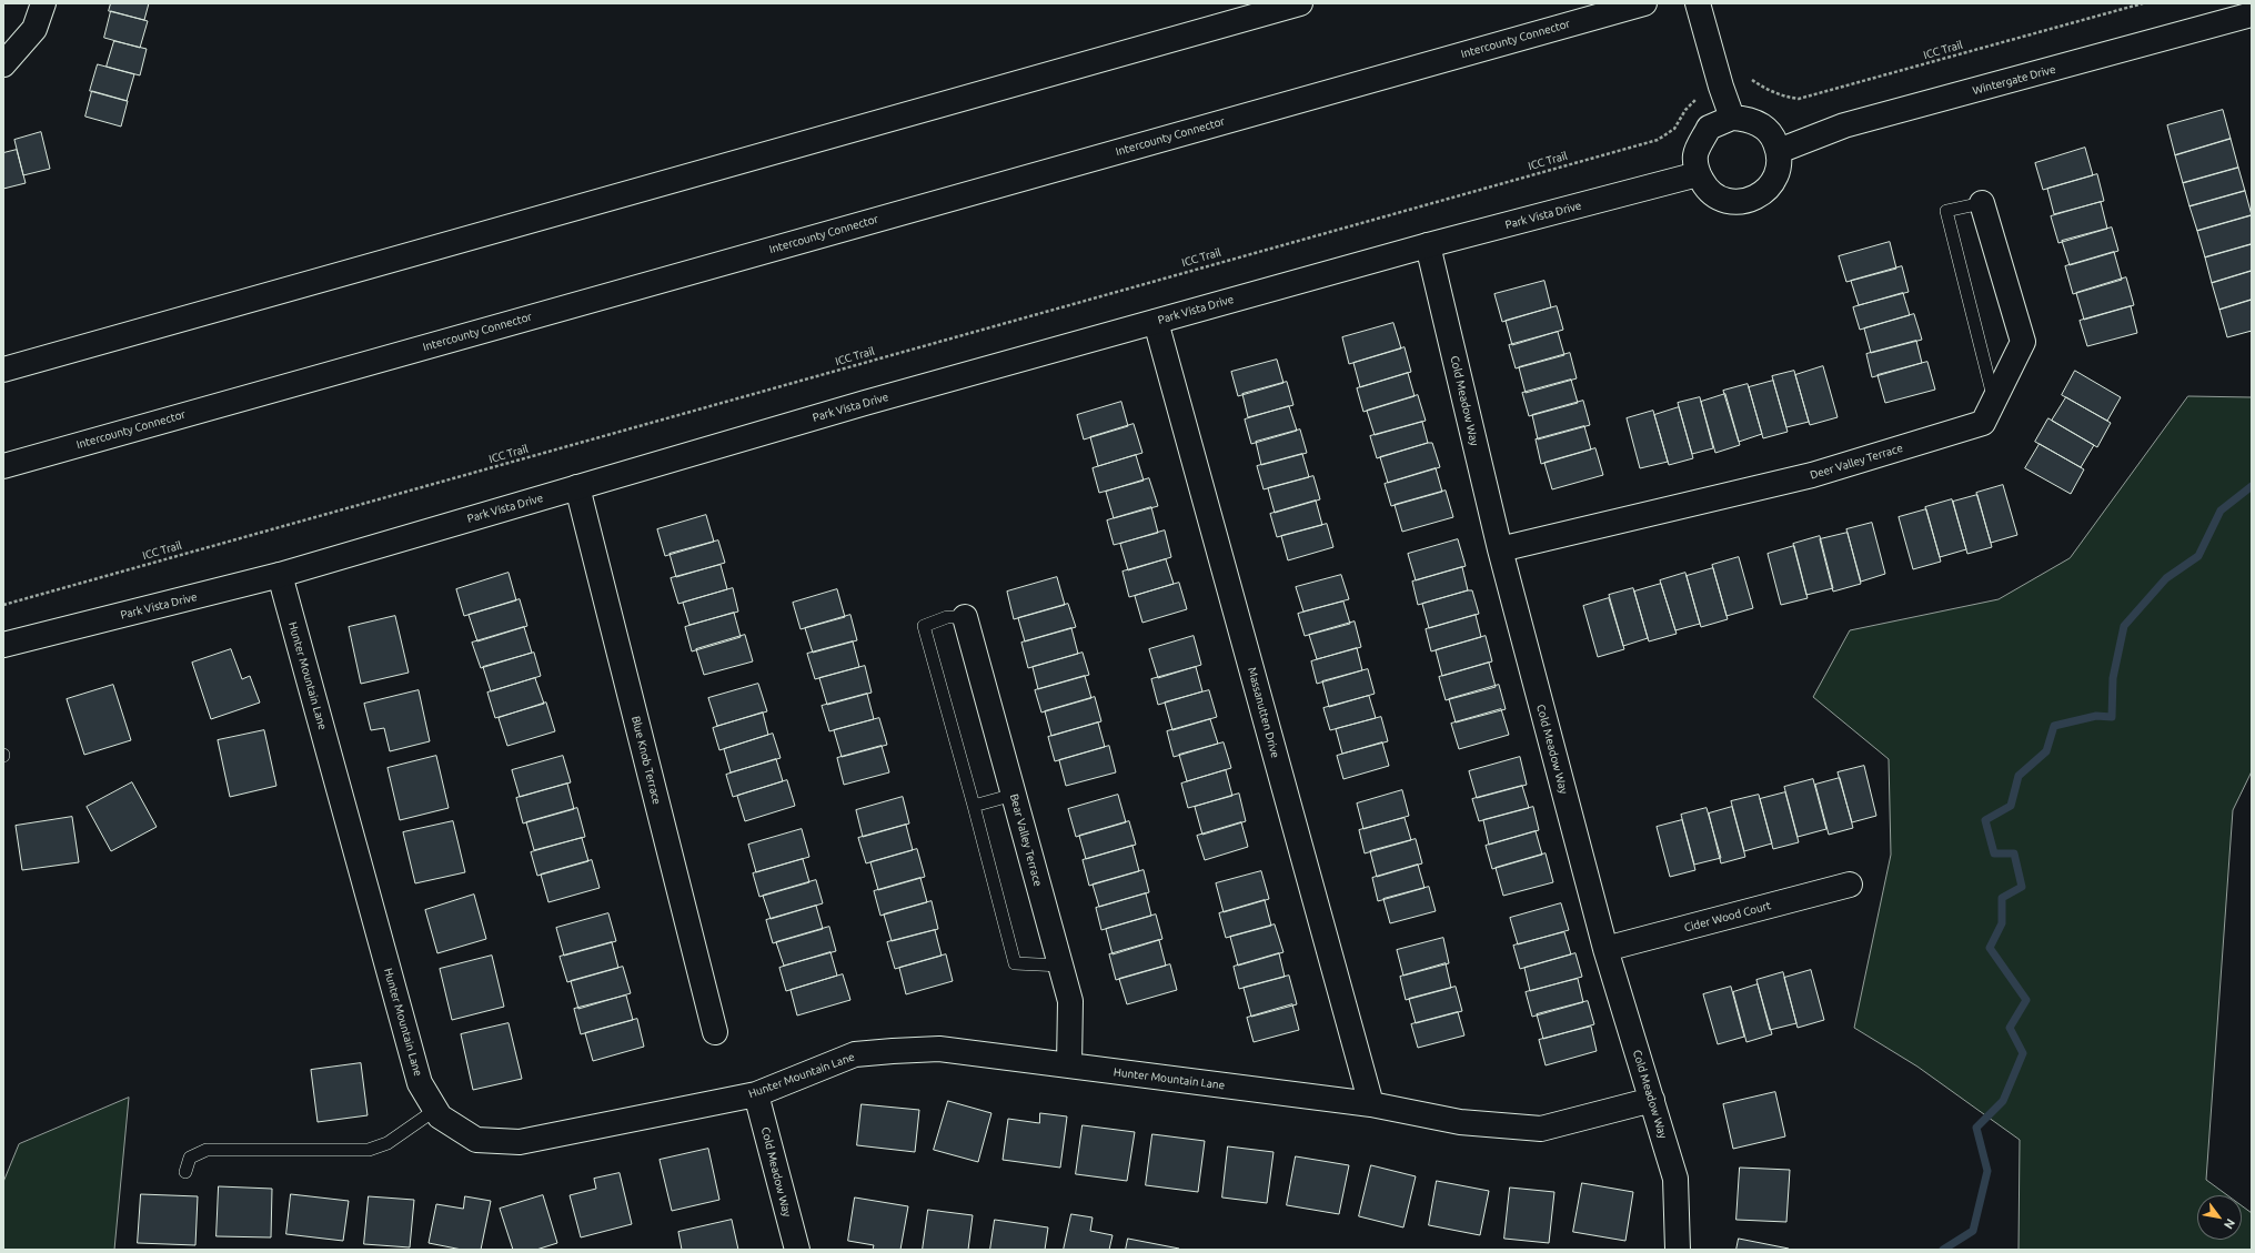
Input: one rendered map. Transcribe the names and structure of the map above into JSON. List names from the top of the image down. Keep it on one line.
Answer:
{"streets":{"main road":["Intercounty Connector","Wintergate Drive","Park Vista Drive","Cold Meadow Way","Deer Valley Terrace","Hunter Mountain Lane","Massanutten Drive","Blue Knob Terrace","Bear Valley Terrace","Cider Wood Court"],"path":["ICC Trail"]},"crossings":[["Wintergate Drive","Park Vista Drive"],["Park Vista Drive","Cold Meadow Way"],["Park Vista Drive","Hunter Mountain Lane"],["Park Vista Drive","Massanutten Drive"],["Park Vista Drive","Blue Knob Terrace"],["Cold Meadow Way","Deer Valley Terrace"],["Cold Meadow Way","Hunter Mountain Lane"],["Cold Meadow Way","Cider Wood Court"],["Hunter Mountain Lane","Massanutten Drive"],["Hunter Mountain Lane","Bear Valley Terrace"]],"north":"bottom right"}
